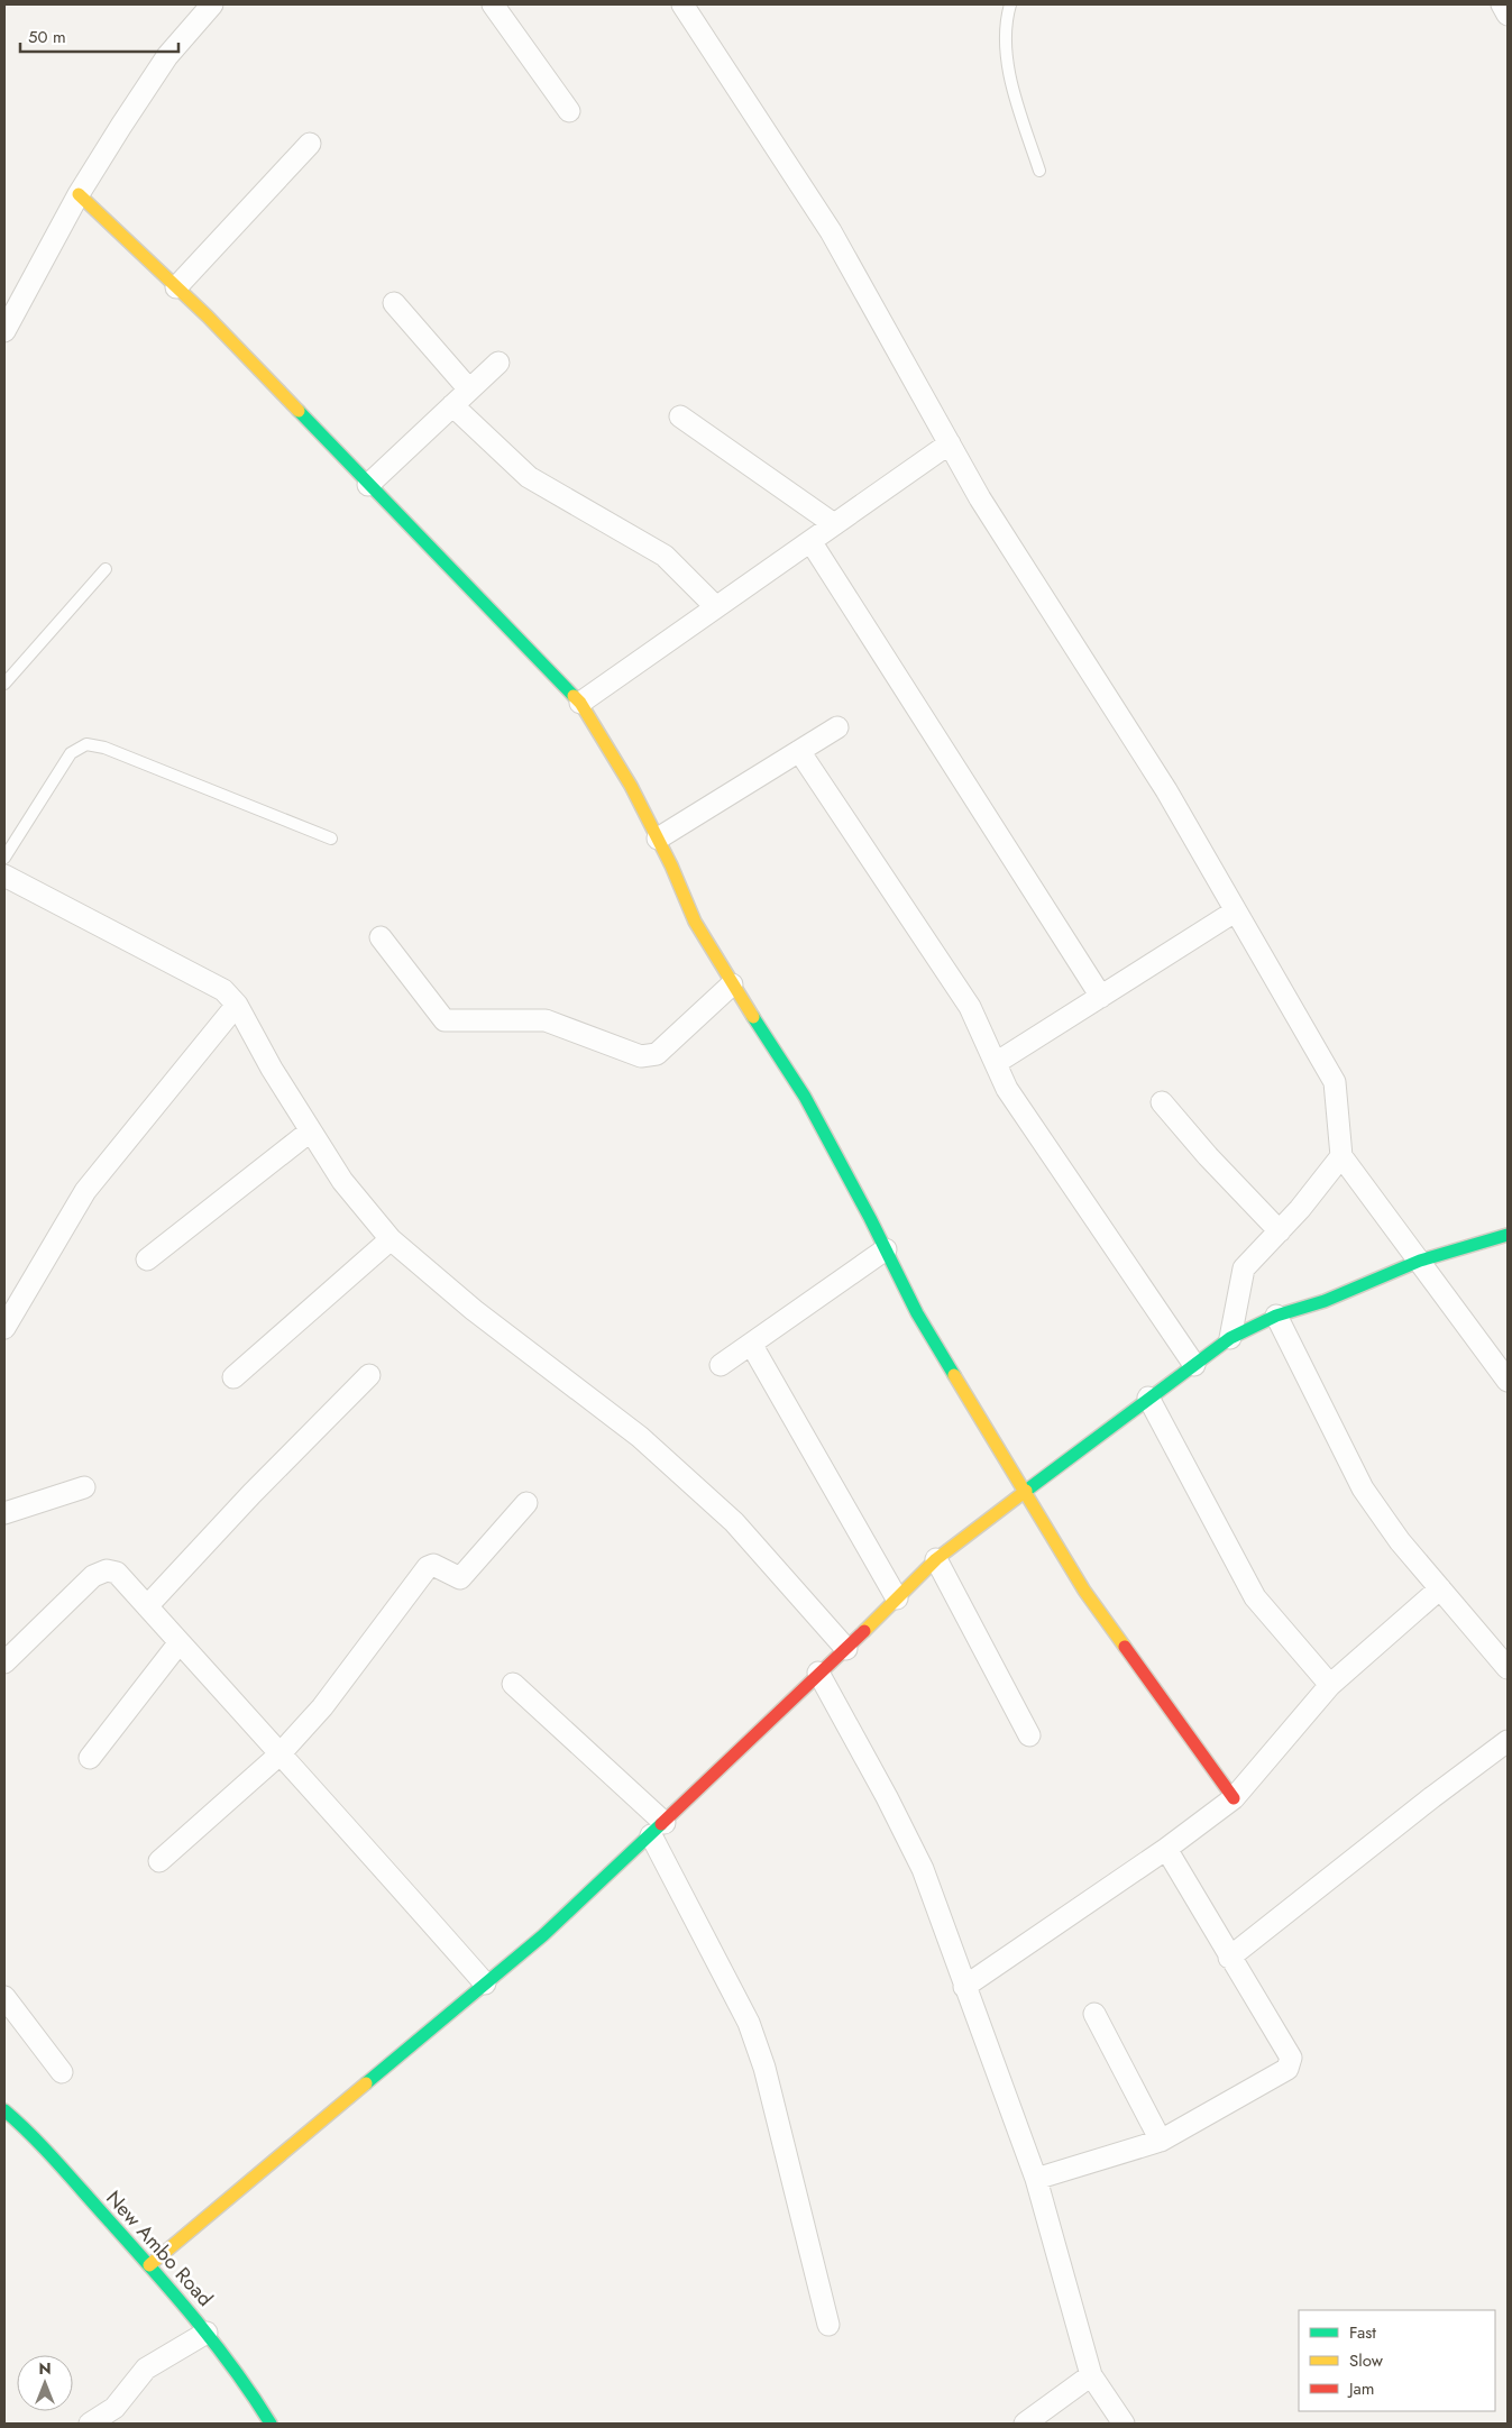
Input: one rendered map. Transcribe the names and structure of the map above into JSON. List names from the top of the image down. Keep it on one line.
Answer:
{"streets":{"main road":["New Ambo Road"]},"legend":["Fast","Slow","Jam"],"scale_bar":"50 m","north":"top"}
